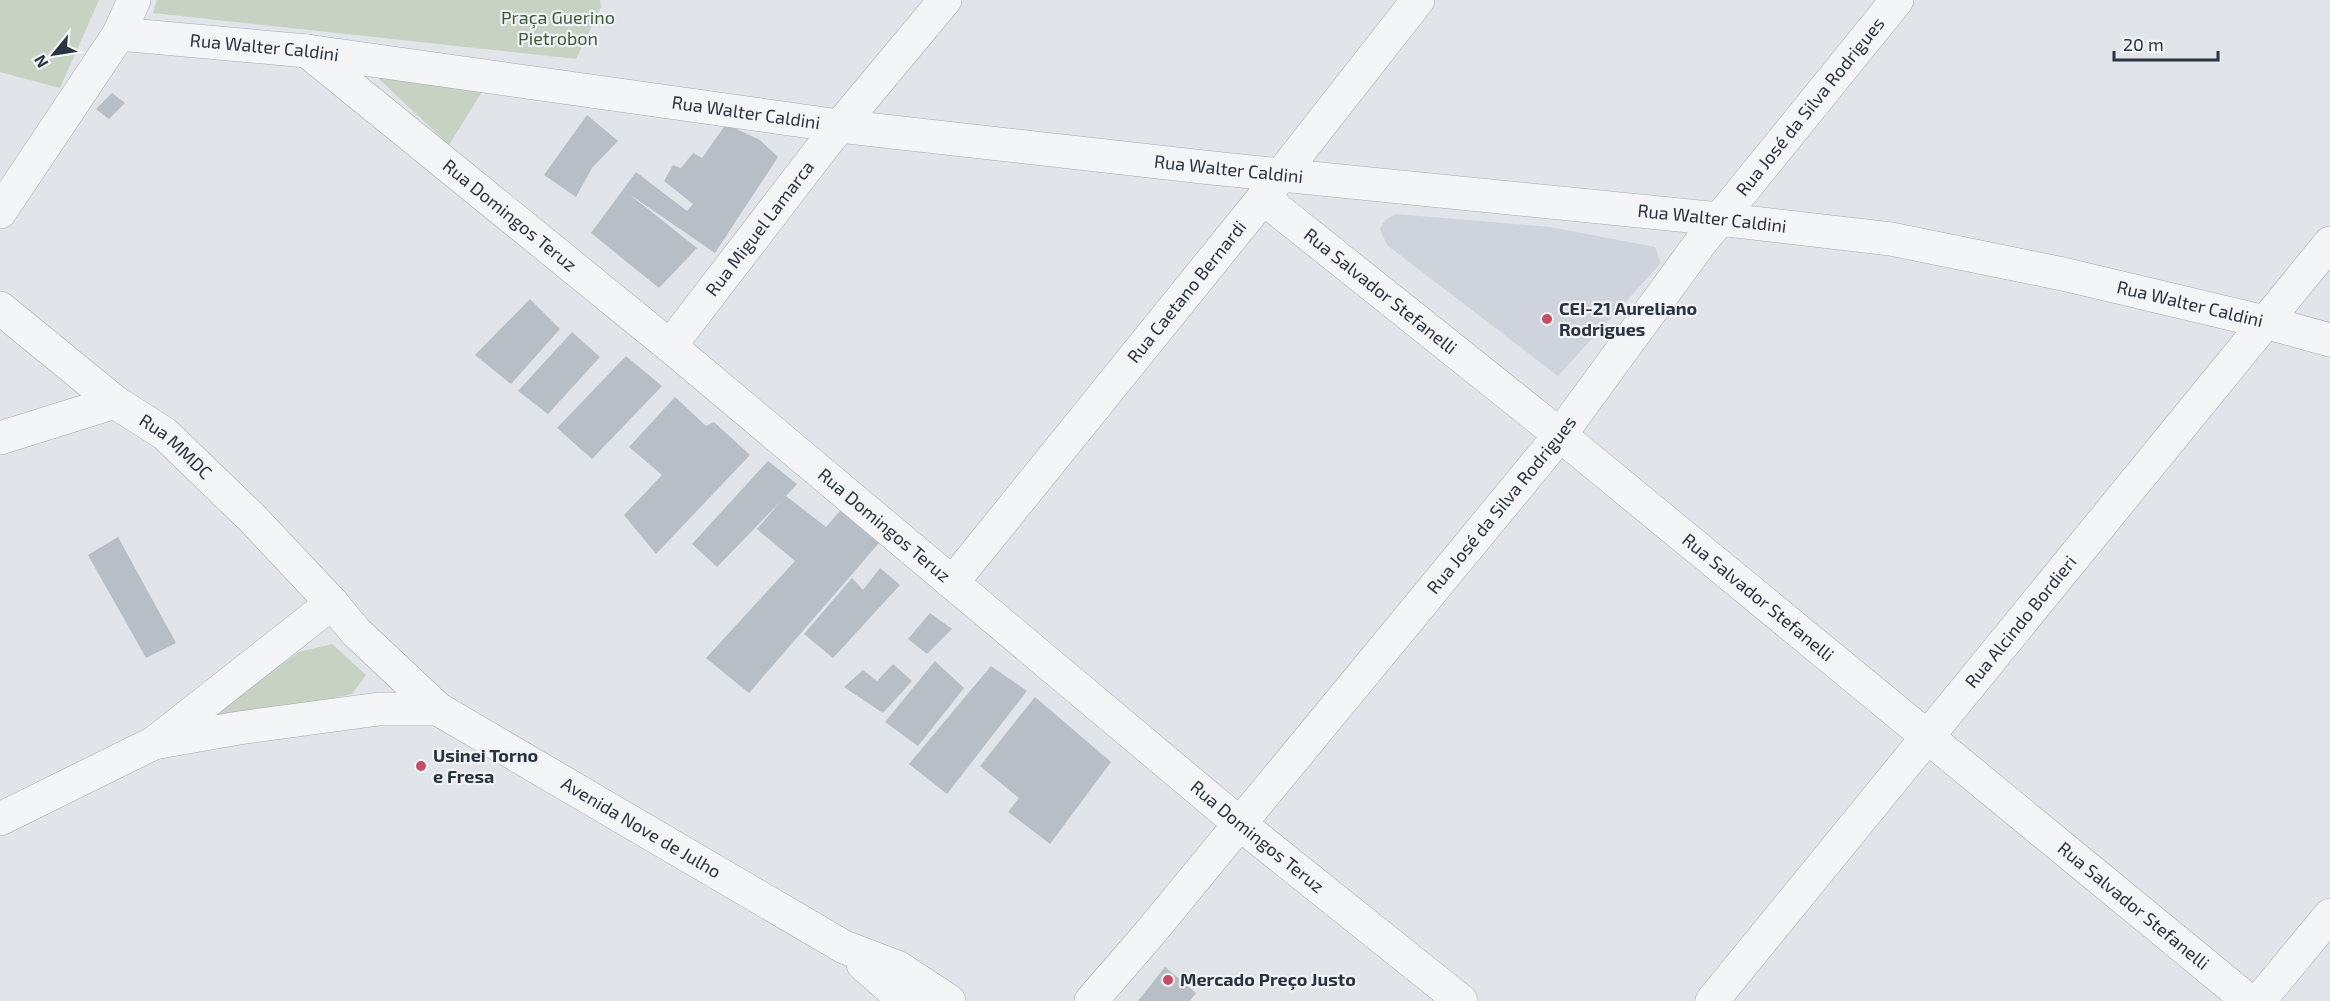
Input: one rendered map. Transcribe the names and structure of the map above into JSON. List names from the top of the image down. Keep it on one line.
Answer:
{"streets":{"street":["Rua Walter Caldini","Rua José da Silva Rodrigues","Rua Domingos Teruz","Rua Miguel Lamarca","Rua Salvador Stefanelli","Rua Caetano Bernardi","Rua MMDC","Rua Alcindo Bordieri","Avenida Nove de Julho"]},"crossings":[["Rua Walter Caldini","Rua José da Silva Rodrigues"],["Rua Walter Caldini","Rua Domingos Teruz"],["Rua Walter Caldini","Rua Miguel Lamarca"],["Rua Walter Caldini","Rua Salvador Stefanelli"],["Rua Walter Caldini","Rua Caetano Bernardi"],["Rua Walter Caldini","Rua Alcindo Bordieri"],["Rua José da Silva Rodrigues","Rua Domingos Teruz"],["Rua José da Silva Rodrigues","Rua Salvador Stefanelli"],["Rua Domingos Teruz","Rua Miguel Lamarca"],["Rua Domingos Teruz","Rua Caetano Bernardi"],["Rua Salvador Stefanelli","Rua Caetano Bernardi"],["Rua Salvador Stefanelli","Rua Alcindo Bordieri"],["Rua MMDC","Avenida Nove de Julho"]],"parks":["Praça Guerino Pietrobon"],"places":["CEI-21 Aureliano Rodrigues","Usinei Torno e Fresa","Mercado Preço Justo"],"scale_bar":"20 m","north":"bottom left"}
